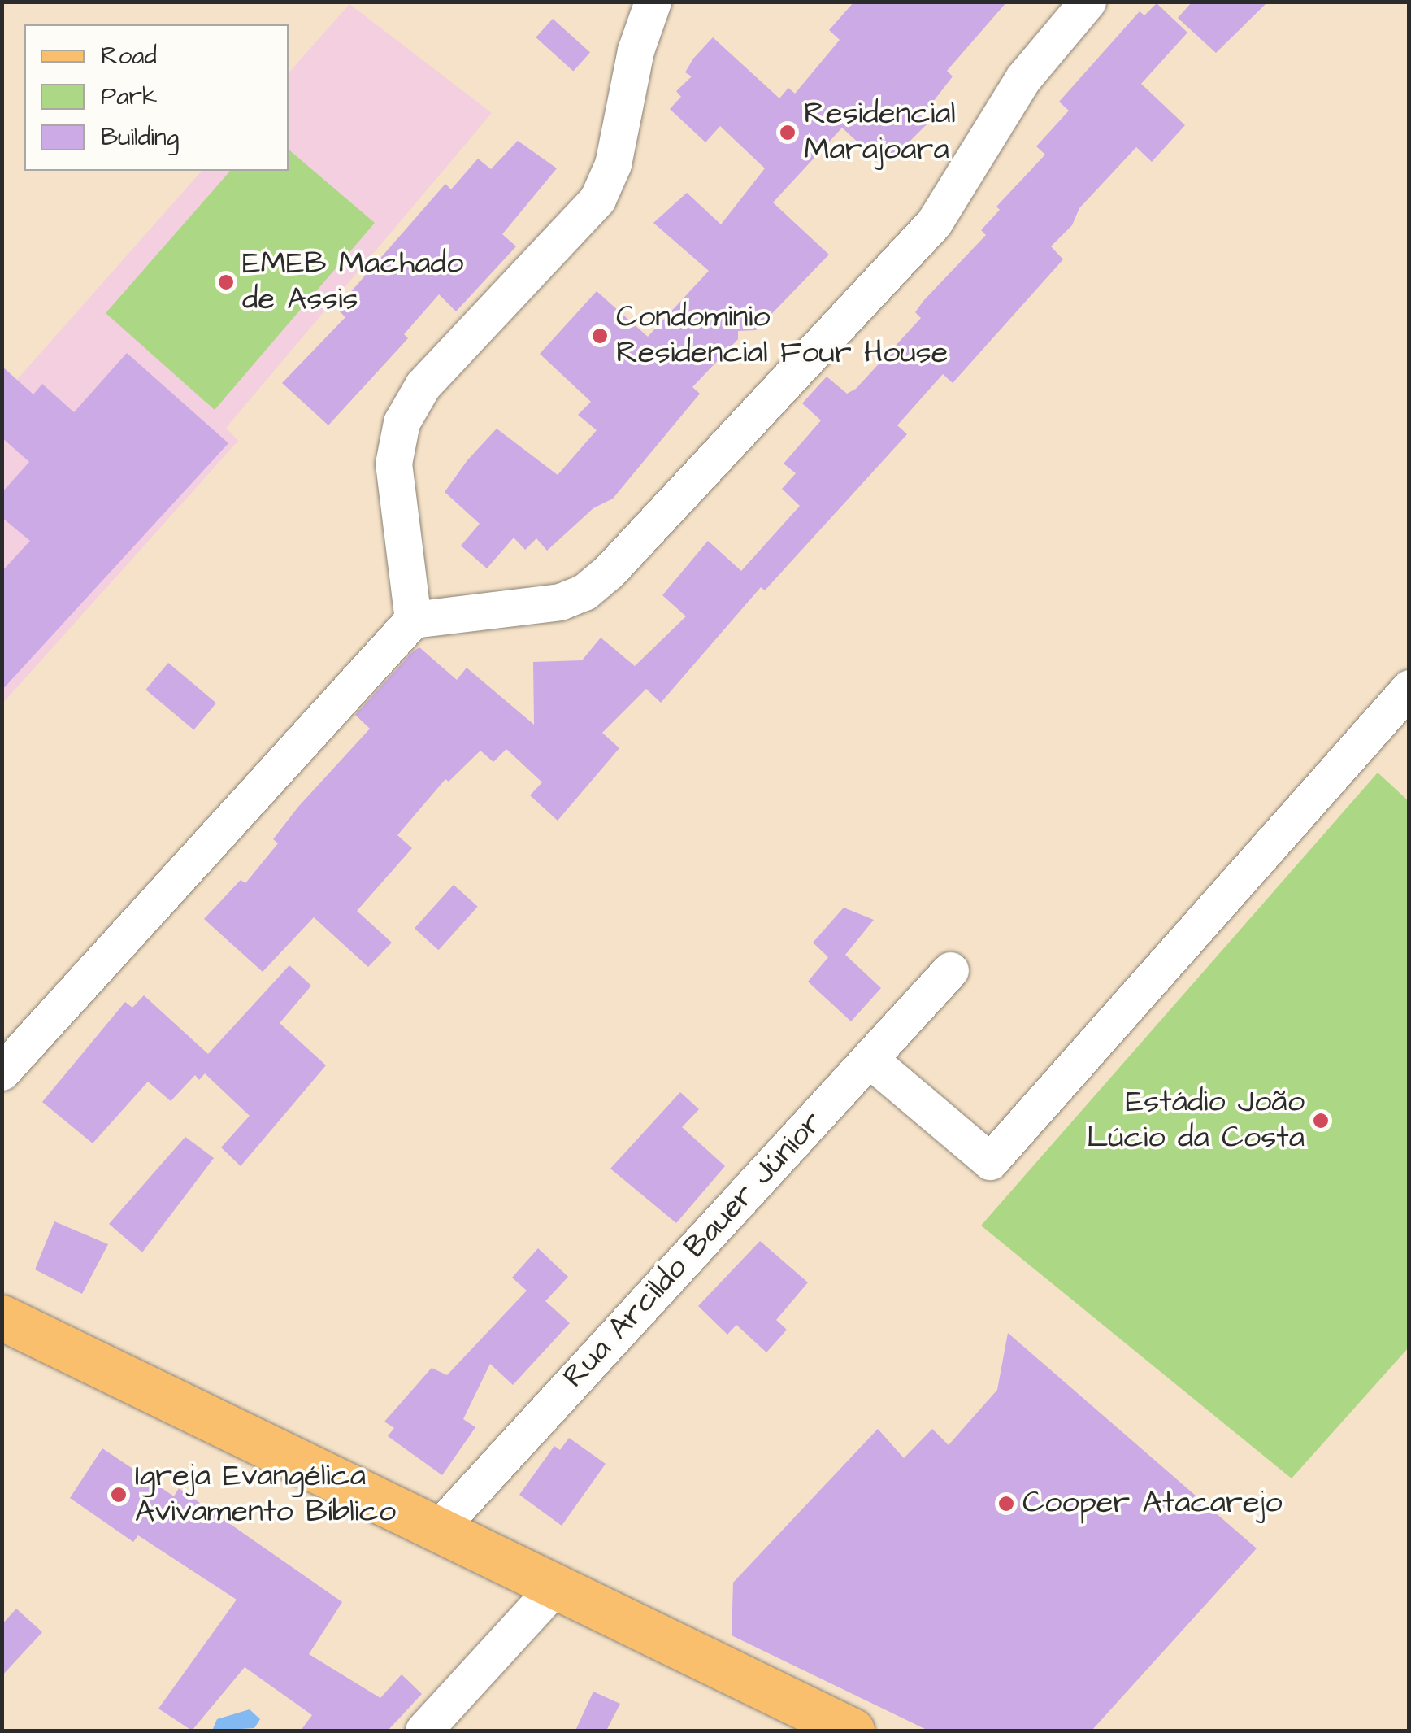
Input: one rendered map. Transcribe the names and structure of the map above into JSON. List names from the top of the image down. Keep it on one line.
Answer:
{"streets":{"street":["Rua Arcildo Bauer Júnior"]},"places":["Residencial Marajoara","EMEB Machado de Assis","Condominio Residencial Four House","Estádio João Lúcio da Costa","Igreja Evangélica Avivamento Bíblico","Cooper Atacarejo"],"legend":["Road","Park","Building"]}
